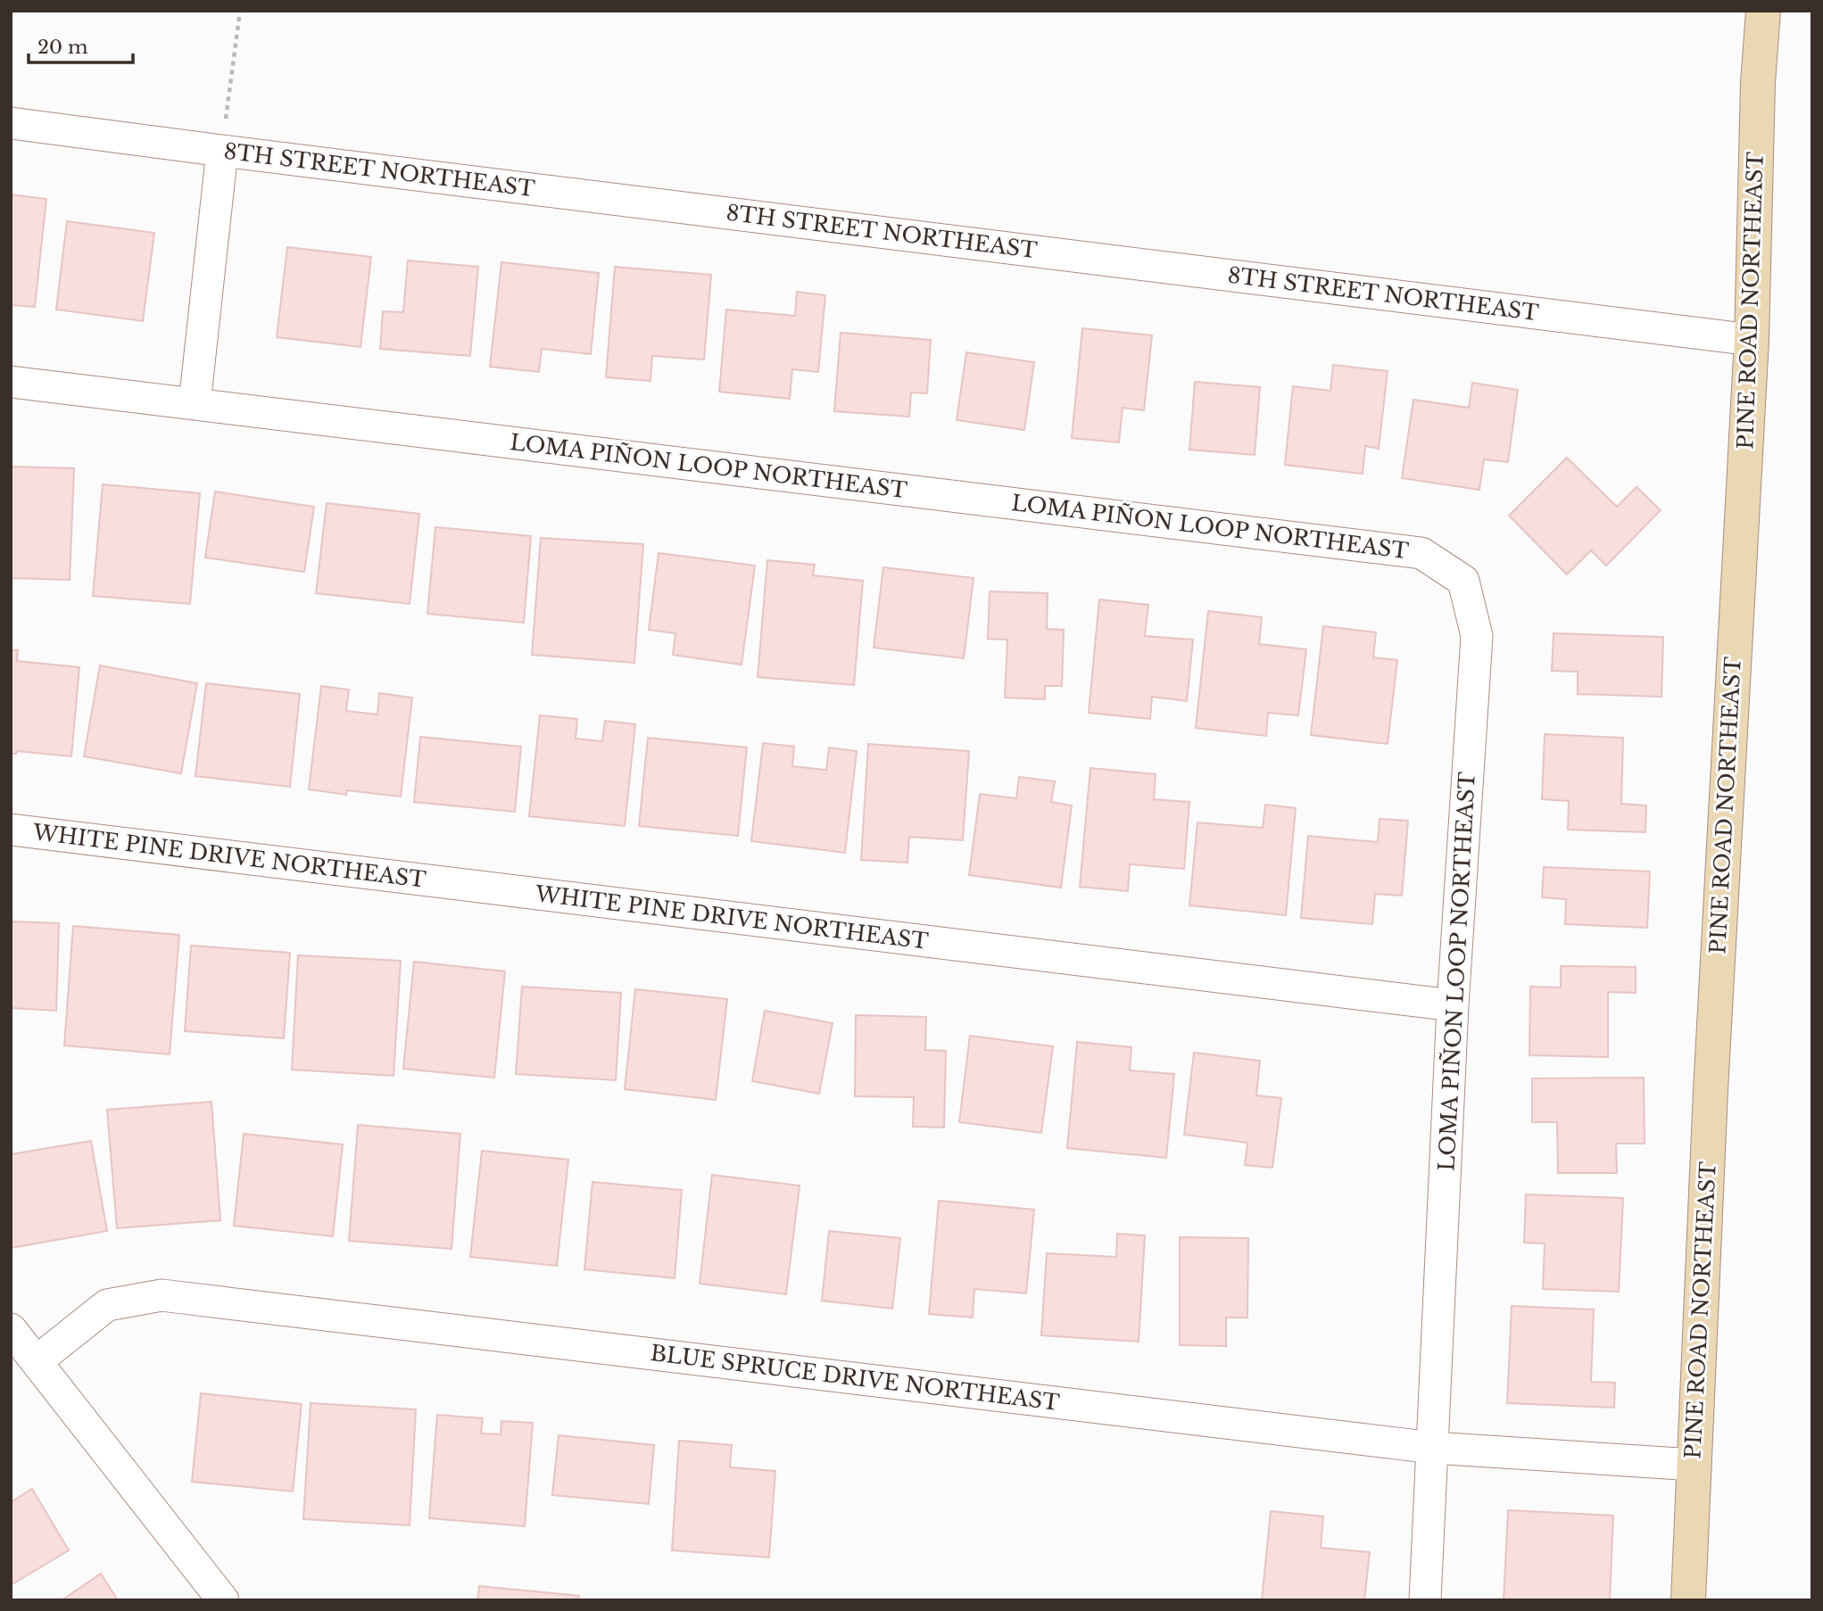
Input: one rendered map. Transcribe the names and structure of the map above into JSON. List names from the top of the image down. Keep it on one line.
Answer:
{"streets":{"street":["8TH STREET NORTHEAST","PINE ROAD NORTHEAST","LOMA PIÑON LOOP NORTHEAST","WHITE PINE DRIVE NORTHEAST","BLUE SPRUCE DRIVE NORTHEAST"]},"crossings":[["8TH STREET NORTHEAST","PINE ROAD NORTHEAST"],["PINE ROAD NORTHEAST","BLUE SPRUCE DRIVE NORTHEAST"],["LOMA PIÑON LOOP NORTHEAST","WHITE PINE DRIVE NORTHEAST"],["LOMA PIÑON LOOP NORTHEAST","BLUE SPRUCE DRIVE NORTHEAST"]],"scale_bar":"20 m"}
